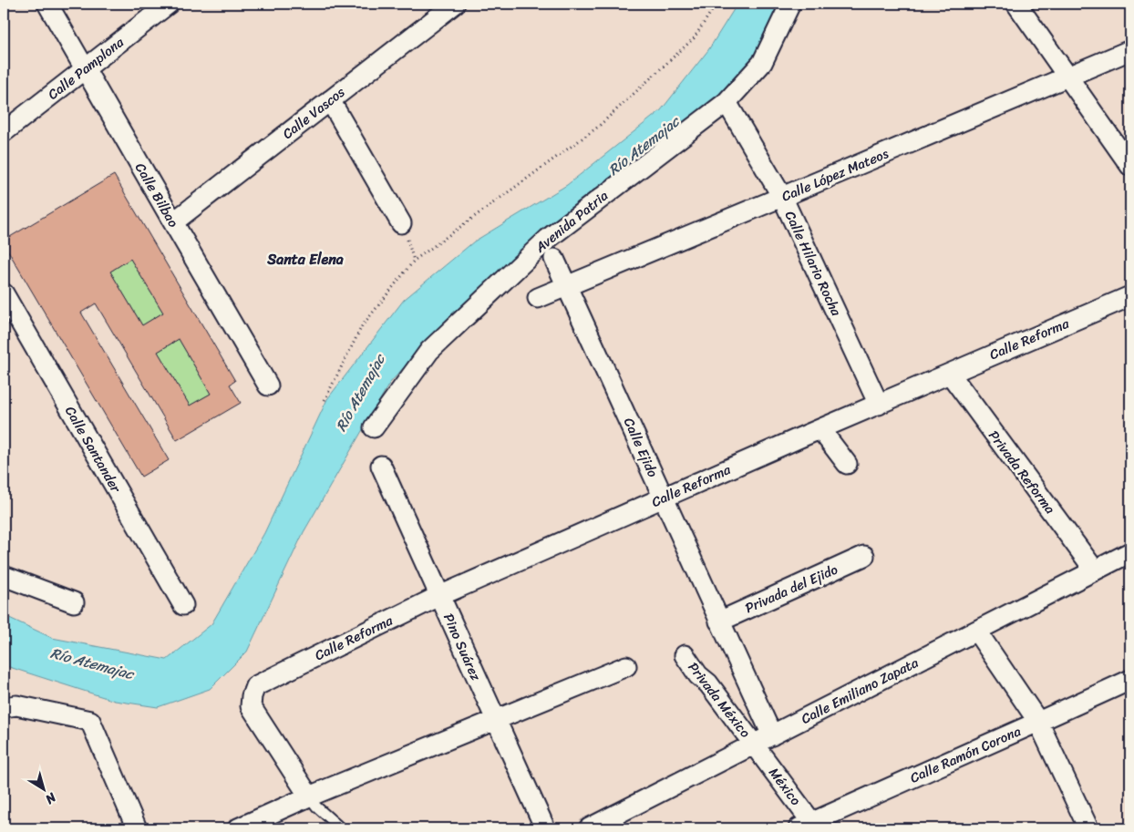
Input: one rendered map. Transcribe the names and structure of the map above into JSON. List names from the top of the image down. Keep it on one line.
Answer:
{"streets":{"street":["Calle Pamplona","Calle Vascos","Calle López Mateos","Calle Bilbao","Avenida Patria","Calle Hilario Rocha","Calle Reforma","Calle Ejido","Calle Santander","Privada Reforma","Privada del Ejido","Pino Suárez","Calle Emiliano Zapata","Privada México","Calle Ramón Corona","México"]},"crossings":[["Calle Pamplona","Calle Bilbao"],["Calle Vascos","Calle Bilbao"],["Calle López Mateos","Calle Hilario Rocha"],["Calle López Mateos","Calle Ejido"],["Avenida Patria","Calle Hilario Rocha"],["Calle Hilario Rocha","Calle Reforma"],["Calle Reforma","Calle Ejido"],["Calle Reforma","Privada Reforma"],["Calle Reforma","Pino Suárez"],["Calle Ejido","Privada del Ejido"],["Calle Ejido","Calle Emiliano Zapata"],["Privada Reforma","Calle Emiliano Zapata"],["Calle Emiliano Zapata","Privada México"],["Calle Emiliano Zapata","México"],["Privada México","México"],["Calle Ramón Corona","México"]],"districts":["Santa Elena"],"water":["Río Atemajac"],"north":"bottom right"}
